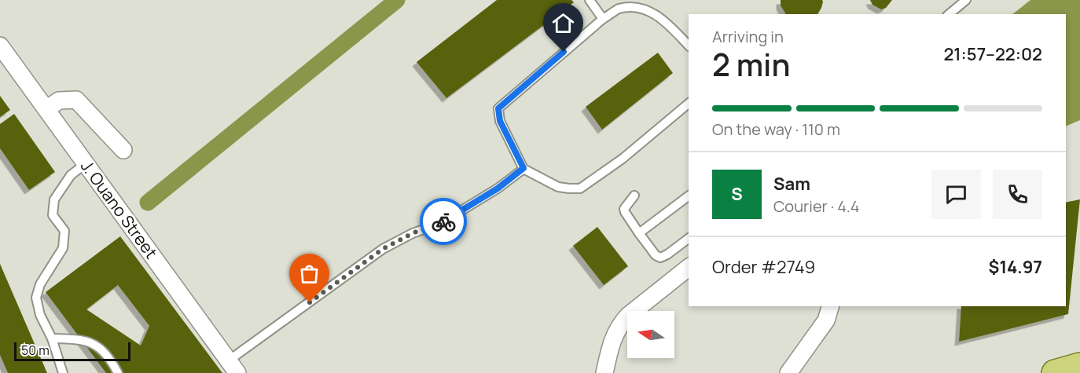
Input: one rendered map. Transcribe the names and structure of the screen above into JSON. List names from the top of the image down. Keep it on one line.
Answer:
{"streets":{"street":["J. Ouano Street"]},"scale_bar":"50 m","north":"left","page":{"heading":["2 min","Arriving in","21:57–22:02"],"panel":["Sam","Courier · 4.4","Order #2749","$14.97"],"bar":"On the way · 110 m","round":"S","scale":"50 m"}}
